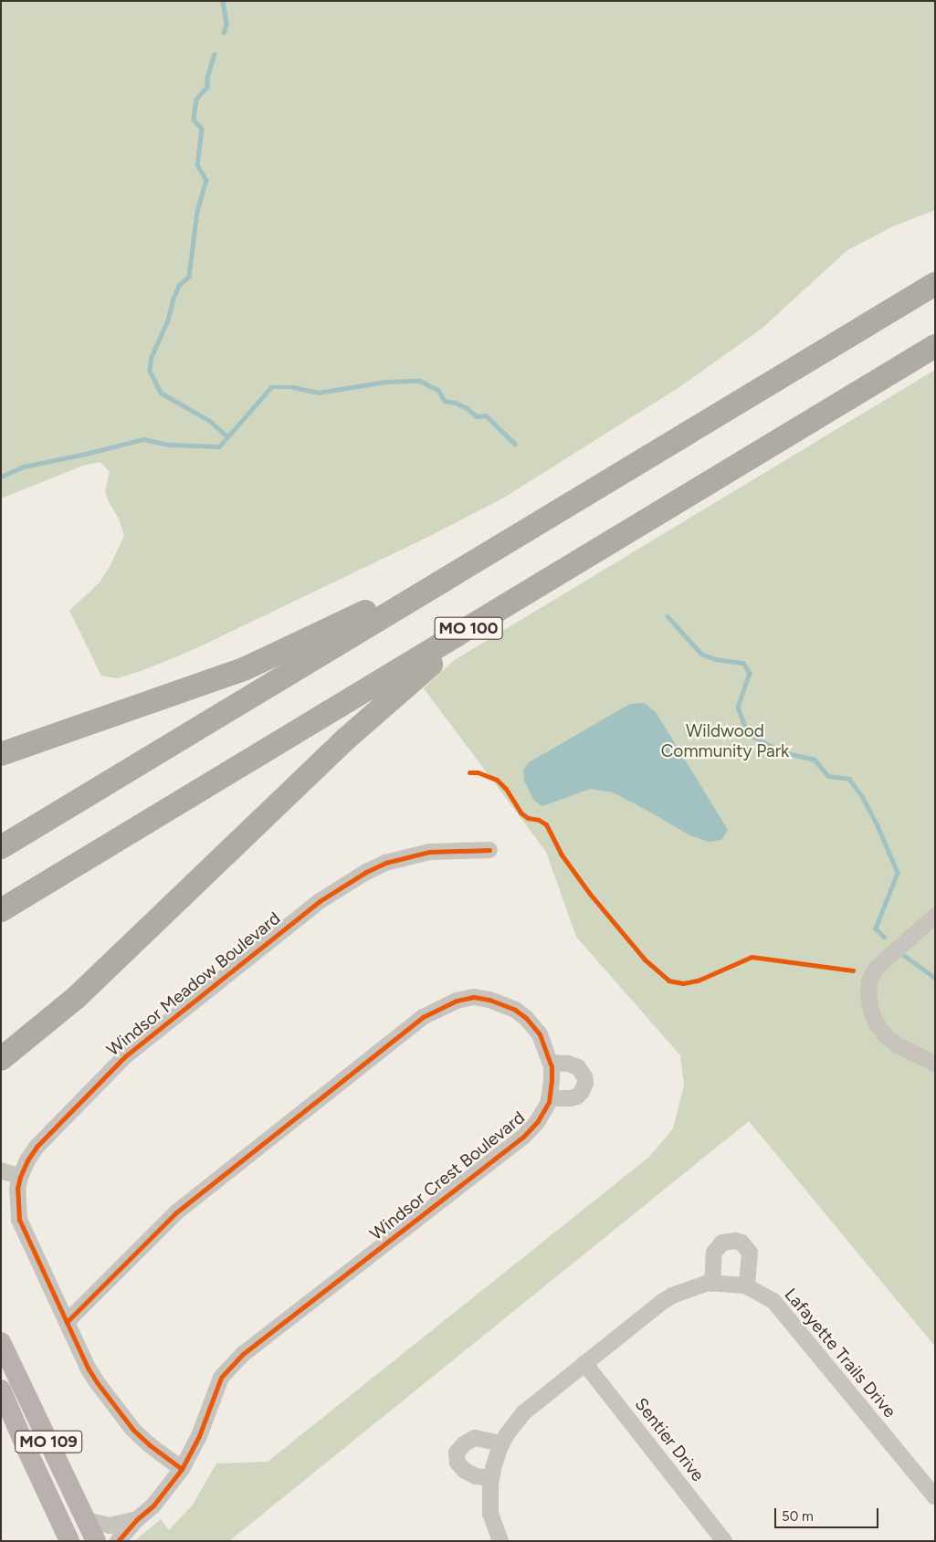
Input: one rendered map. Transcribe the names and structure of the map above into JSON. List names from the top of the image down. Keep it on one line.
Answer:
{"streets":{"highway":["MO 100"],"main road":["MO 109"],"street":["Windsor Meadow Boulevard","Windsor Crest Boulevard","Lafayette Trails Drive","Sentier Drive"]},"crossings":[["Windsor Meadow Boulevard","Windsor Crest Boulevard"],["Windsor Crest Boulevard","MO 109"],["Lafayette Trails Drive","Sentier Drive"]],"parks":["Wildwood Community Park"],"scale_bar":"50 m"}
